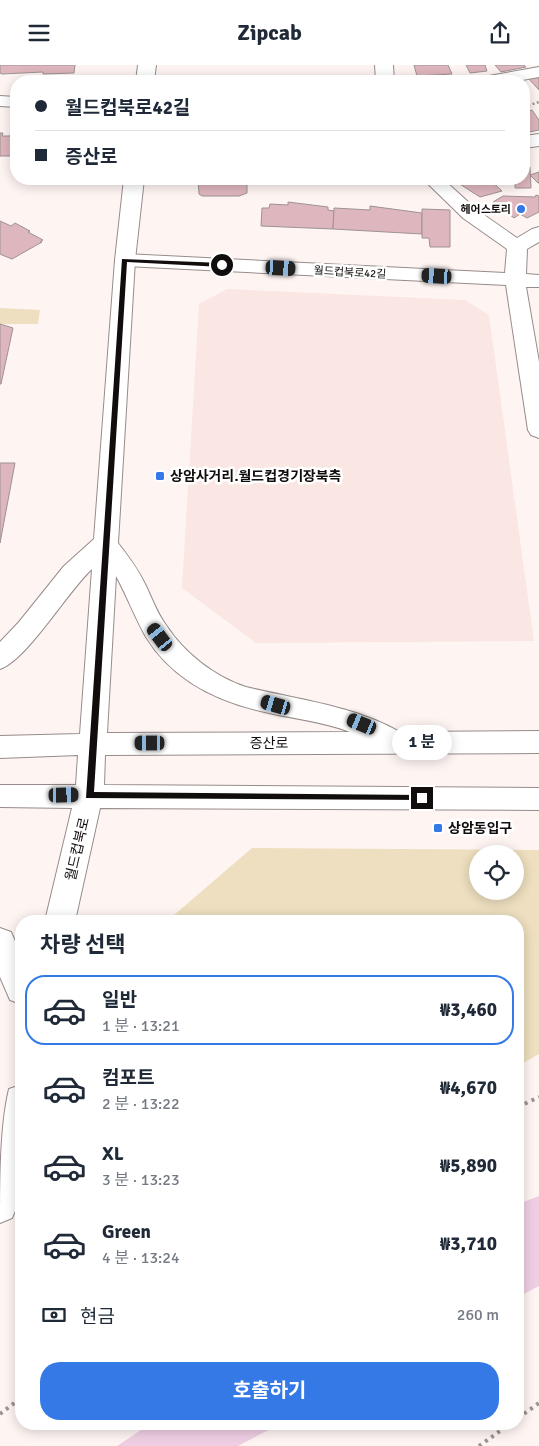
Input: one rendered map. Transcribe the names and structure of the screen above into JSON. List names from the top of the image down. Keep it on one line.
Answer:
{"streets":{"main road":["월드컵북로42길","증산로","월드컵북로"]},"crossings":[["월드컵북로42길","월드컵북로"],["증산로","월드컵북로"]],"places":{"other":["헤어스토리"],"transit":["상암사거리.월드컵경기장북측","상암동입구"]},"page":{"header":"Zipcab","banner":["월드컵북로42길","증산로"],"bubble":"1 분","heading":"차량 선택","list":[{"name":"일반","note":"1 분 · 13:21","value":"₩3,460"},{"name":"컴포트","note":"2 분 · 13:22","value":"₩4,670"},{"name":"XL","note":"3 분 · 13:23","value":"₩5,890"},{"name":"Green","note":"4 분 · 13:24","value":"₩3,710"}],"pay":["현금","260 m"],"buttons":"호출하기"}}
